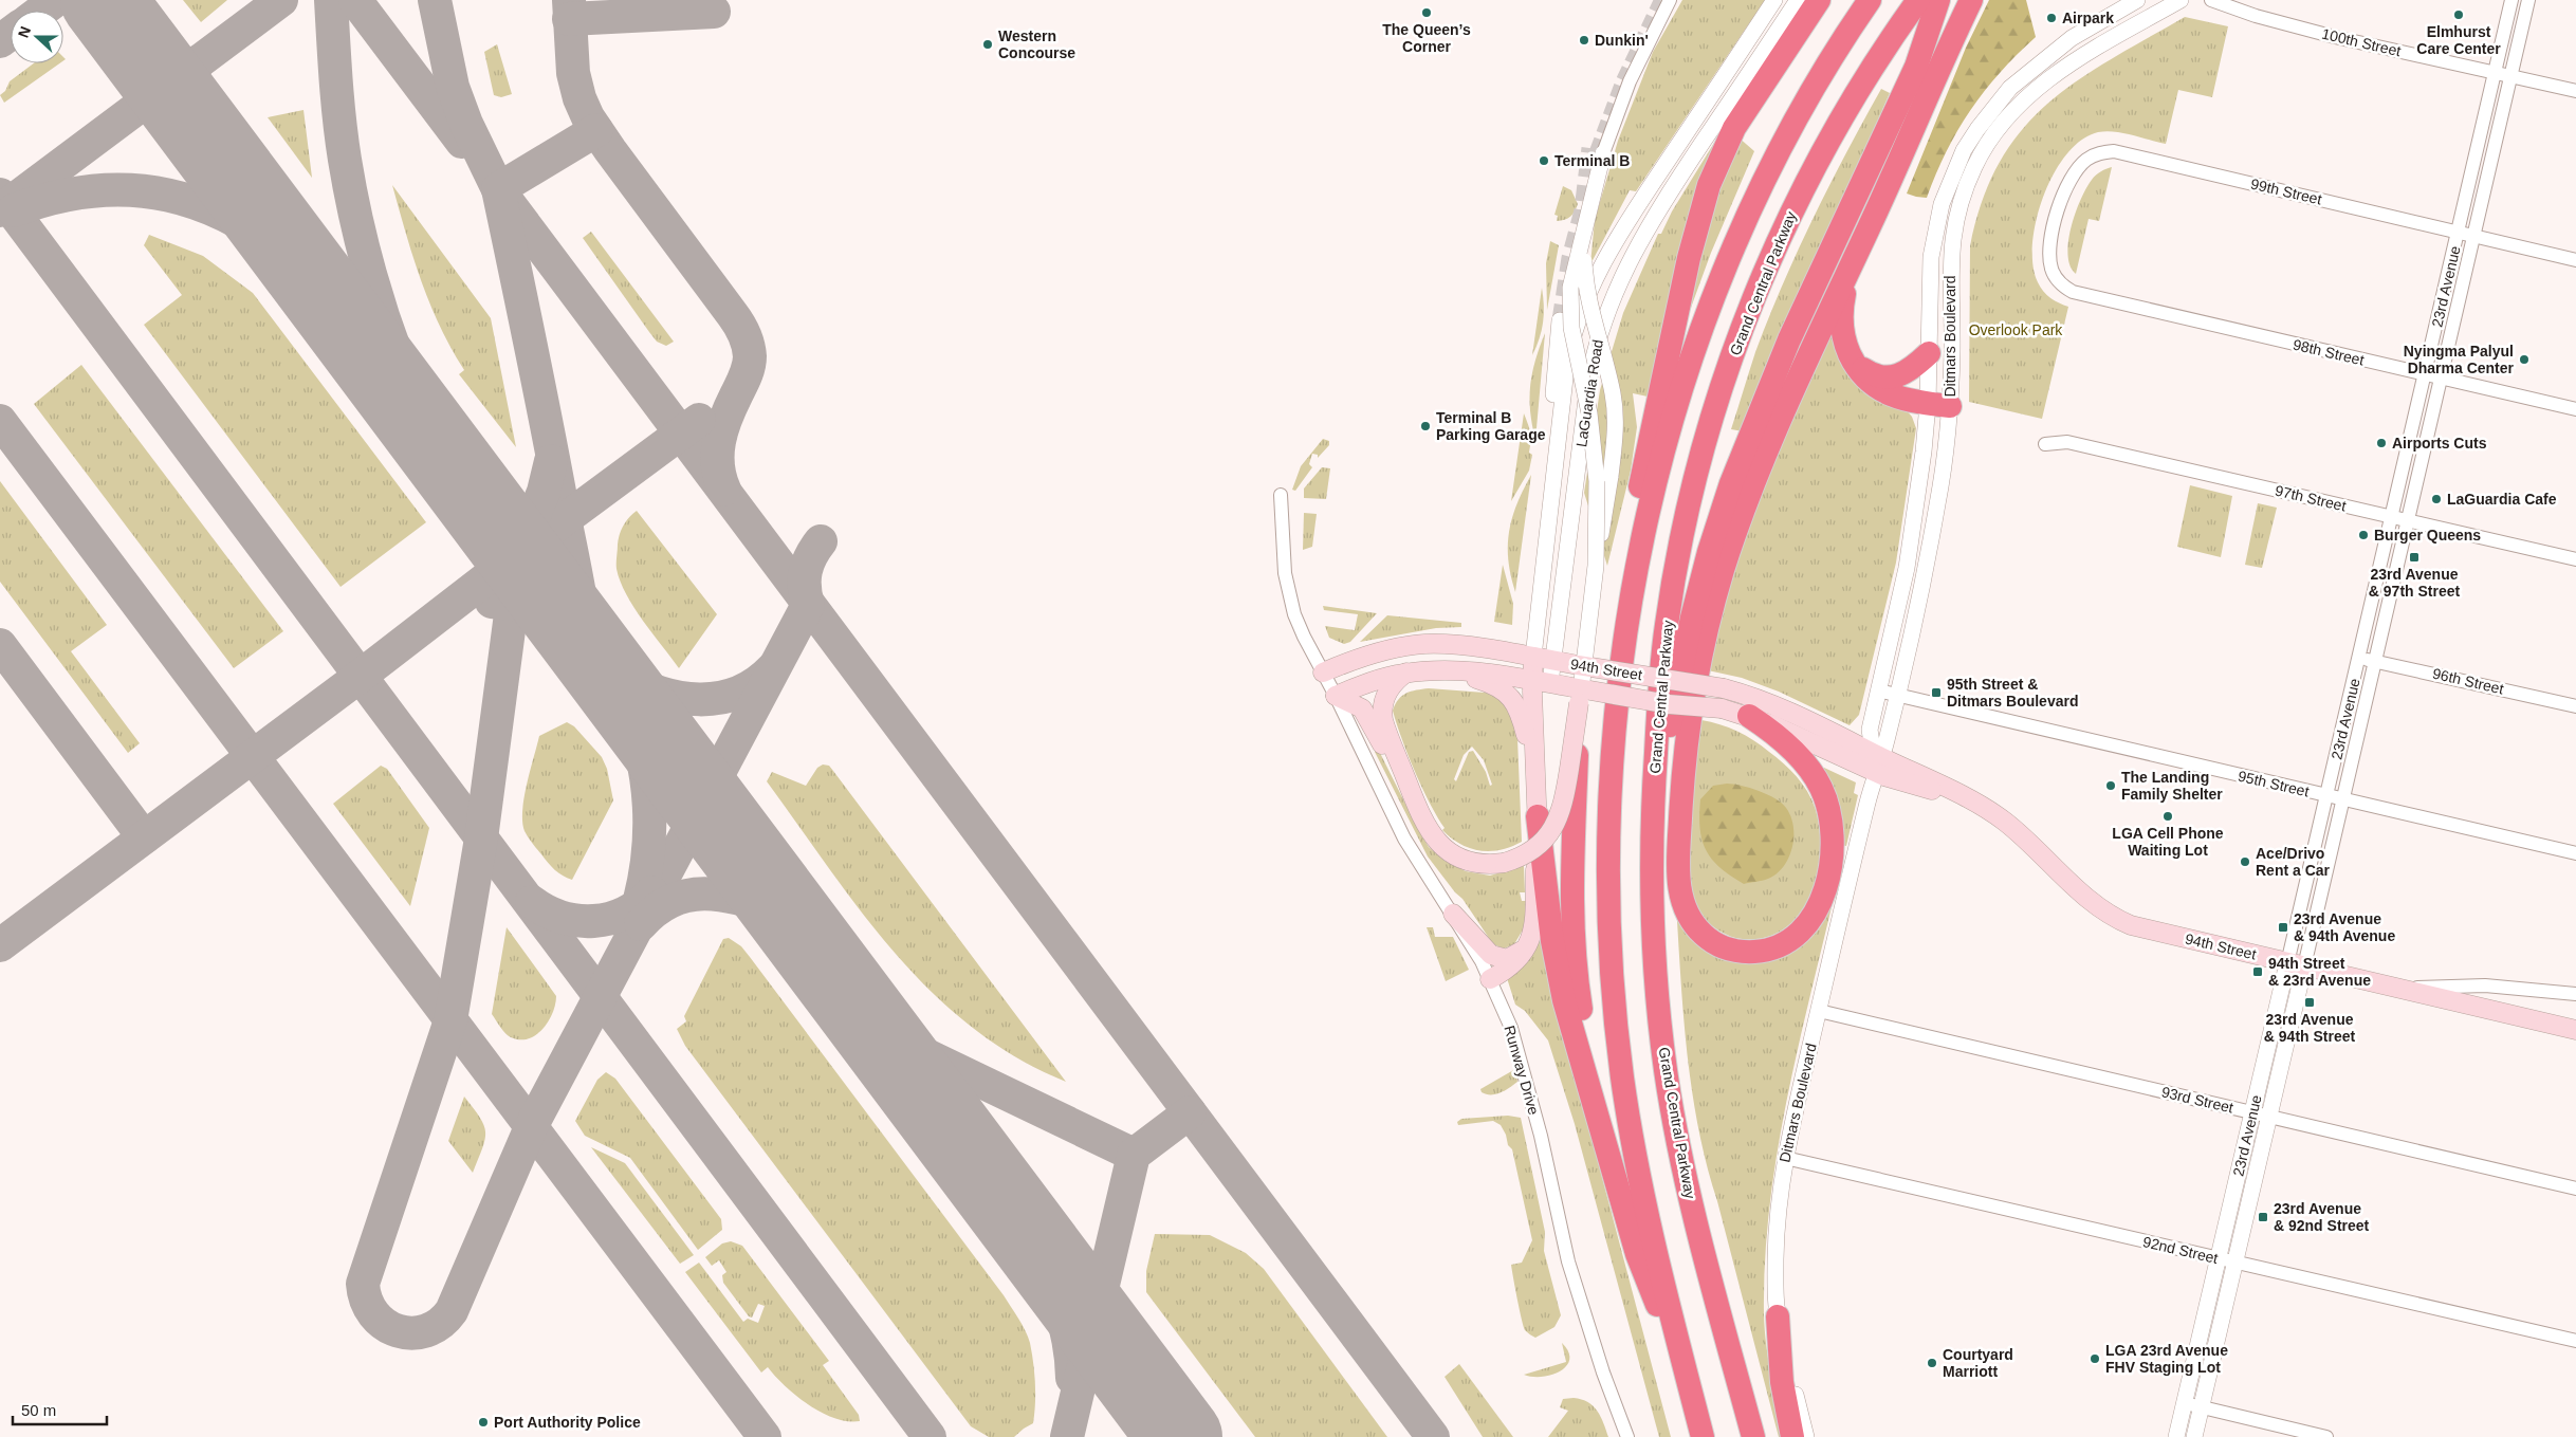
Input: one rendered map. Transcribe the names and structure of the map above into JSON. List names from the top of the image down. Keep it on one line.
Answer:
{"streets":{"highway":["Grand Central Parkway"],"main road":["94th Street"],"street":["100th Street","99th Street","23rd Avenue","Ditmars Boulevard","98th Street","LaGuardia Road","97th Street","96th Street","95th Street","Runway Drive","93rd Street","92nd Street"]},"crossings":[["100th Street","23rd Avenue"],["99th Street","23rd Avenue"],["99th Street","98th Street"],["23rd Avenue","98th Street"],["23rd Avenue","97th Street"],["23rd Avenue","94th Street"],["23rd Avenue","96th Street"],["23rd Avenue","95th Street"],["23rd Avenue","93rd Street"],["23rd Avenue","92nd Street"],["Ditmars Boulevard","94th Street"],["Ditmars Boulevard","95th Street"],["Ditmars Boulevard","93rd Street"],["Ditmars Boulevard","92nd Street"],["LaGuardia Road","94th Street"],["94th Street","Runway Drive"]],"parks":["Overlook Park"],"places":{"other":["The Queen’s Corner","Elmhurst Care Center","Airpark","Dunkin'","Western Concourse","Terminal B","Nyingma Palyul Dharma Center","Terminal B Parking Garage","Airports Cuts","LaGuardia Cafe","Burger Queens","The Landing Family Shelter","LGA Cell Phone Waiting Lot","Ace/Drivo Rent a Car","LGA 23rd Avenue FHV Staging Lot","Courtyard Marriott","Port Authority Police"],"transit":["23rd Avenue & 97th Street","95th Street & Ditmars Boulevard","23rd Avenue & 94th Avenue","94th Street & 23rd Avenue","23rd Avenue & 94th Street","23rd Avenue & 92nd Street"]},"scale_bar":"50 m","north":"left"}
